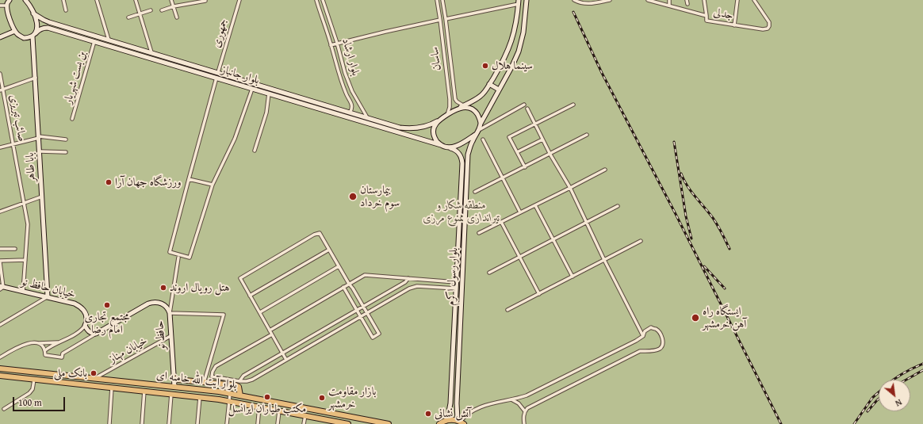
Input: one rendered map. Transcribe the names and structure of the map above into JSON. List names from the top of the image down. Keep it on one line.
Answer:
{"streets":{"main road":["بلوار جانباز","بابا طاهر","بلوار رسول اکرم","خیابان حافظ نو","حافظ نو","بلوار آیت الله خامنه ای"],"street":["جدلی","جمهوری","بلوار ارشاد","ساسان","بن بست شهریار","صائب تبریزی","خیابان مهناز"]},"crossings":[["جمهوری","بلوار جانباز"],["بلوار ارشاد","بلوار جانباز"],["ساسان","بلوار جانباز"],["ساسان","بلوار رسول اکرم"],["بلوار جانباز","بن بست شهریار"],["بلوار جانباز","بابا طاهر"],["بلوار جانباز","بلوار رسول اکرم"],["صائب تبریزی","خیابان حافظ نو"],["بابا طاهر","خیابان حافظ نو"],["حافظ نو","خیابان مهناز"],["حافظ نو","بلوار آیت الله خامنه ای"],["خیابان مهناز","بلوار آیت الله خامنه ای"]],"parks":["منطقه شکار و تیراندازی ممنوع مرزی"],"places":["سینما هلال","ورزشگاه جهان آرا","بیمارستان سوم خرداد","هتل رویال اروند","مجتمع تجاری امام رضا","ایستگاه راه آهن خرمشهر","بانک ملی","مكتب طياران ايرانسل","بازار مقاومت خرمشهر","آتش نشانی"],"scale_bar":"100 m","north":"bottom right"}
